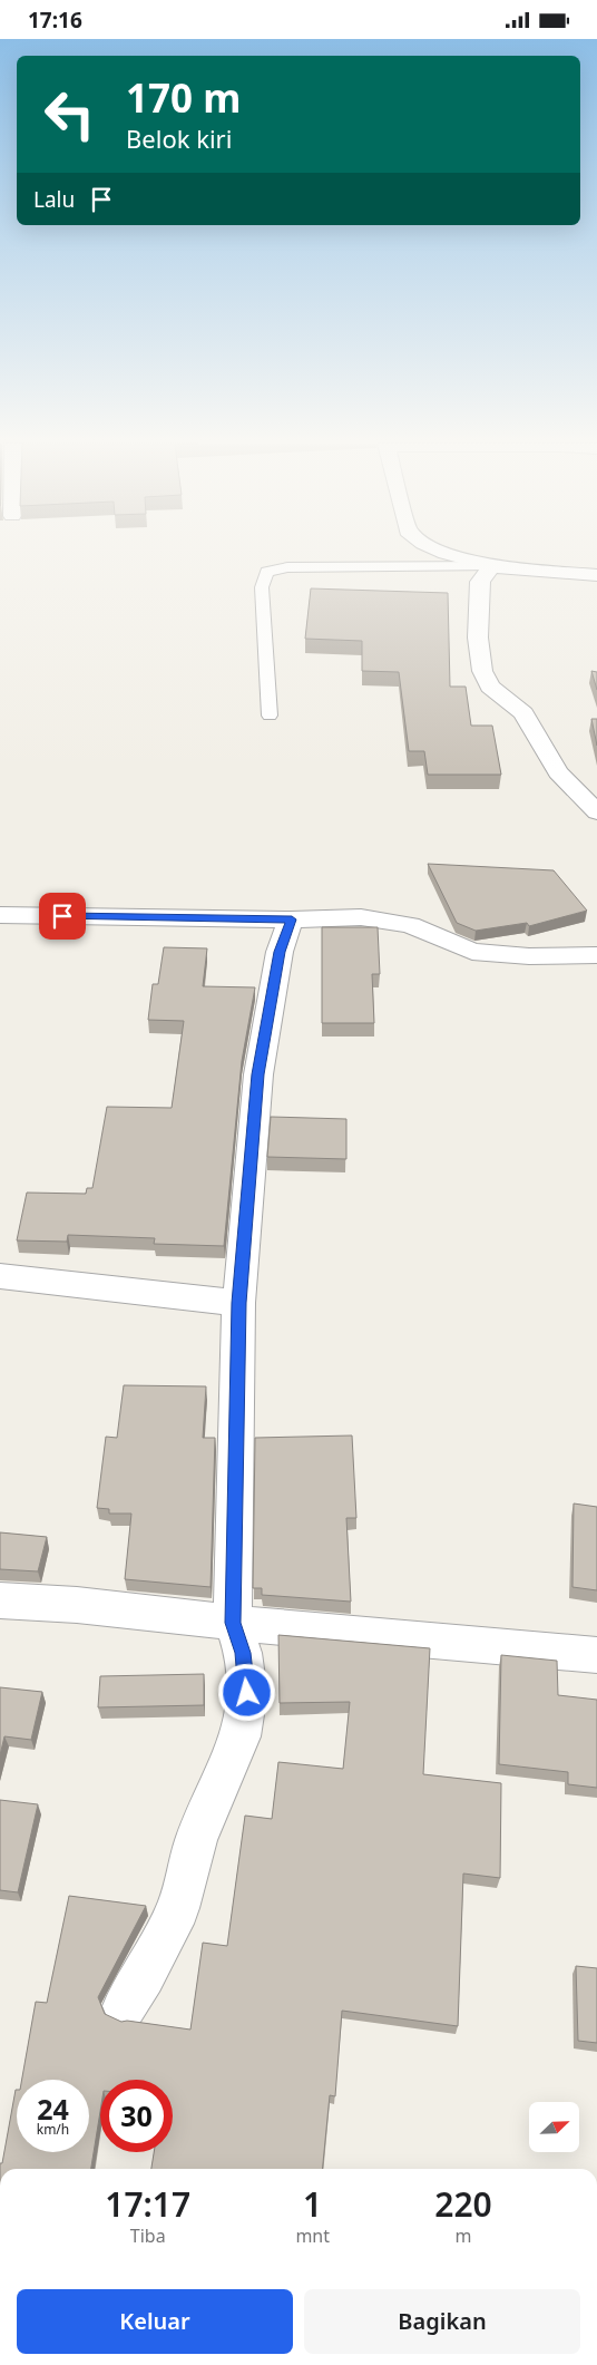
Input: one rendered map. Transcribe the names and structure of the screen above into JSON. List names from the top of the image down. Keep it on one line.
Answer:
{"north":"top right","page":{"status":"17:16","turn":["170 m","Belok kiri"],"then":"Lalu","speed":"24 km/h","limit":"30","eta":["17:17","Tiba","1","mnt","220","m"],"buttons":["Keluar","Bagikan"]}}
